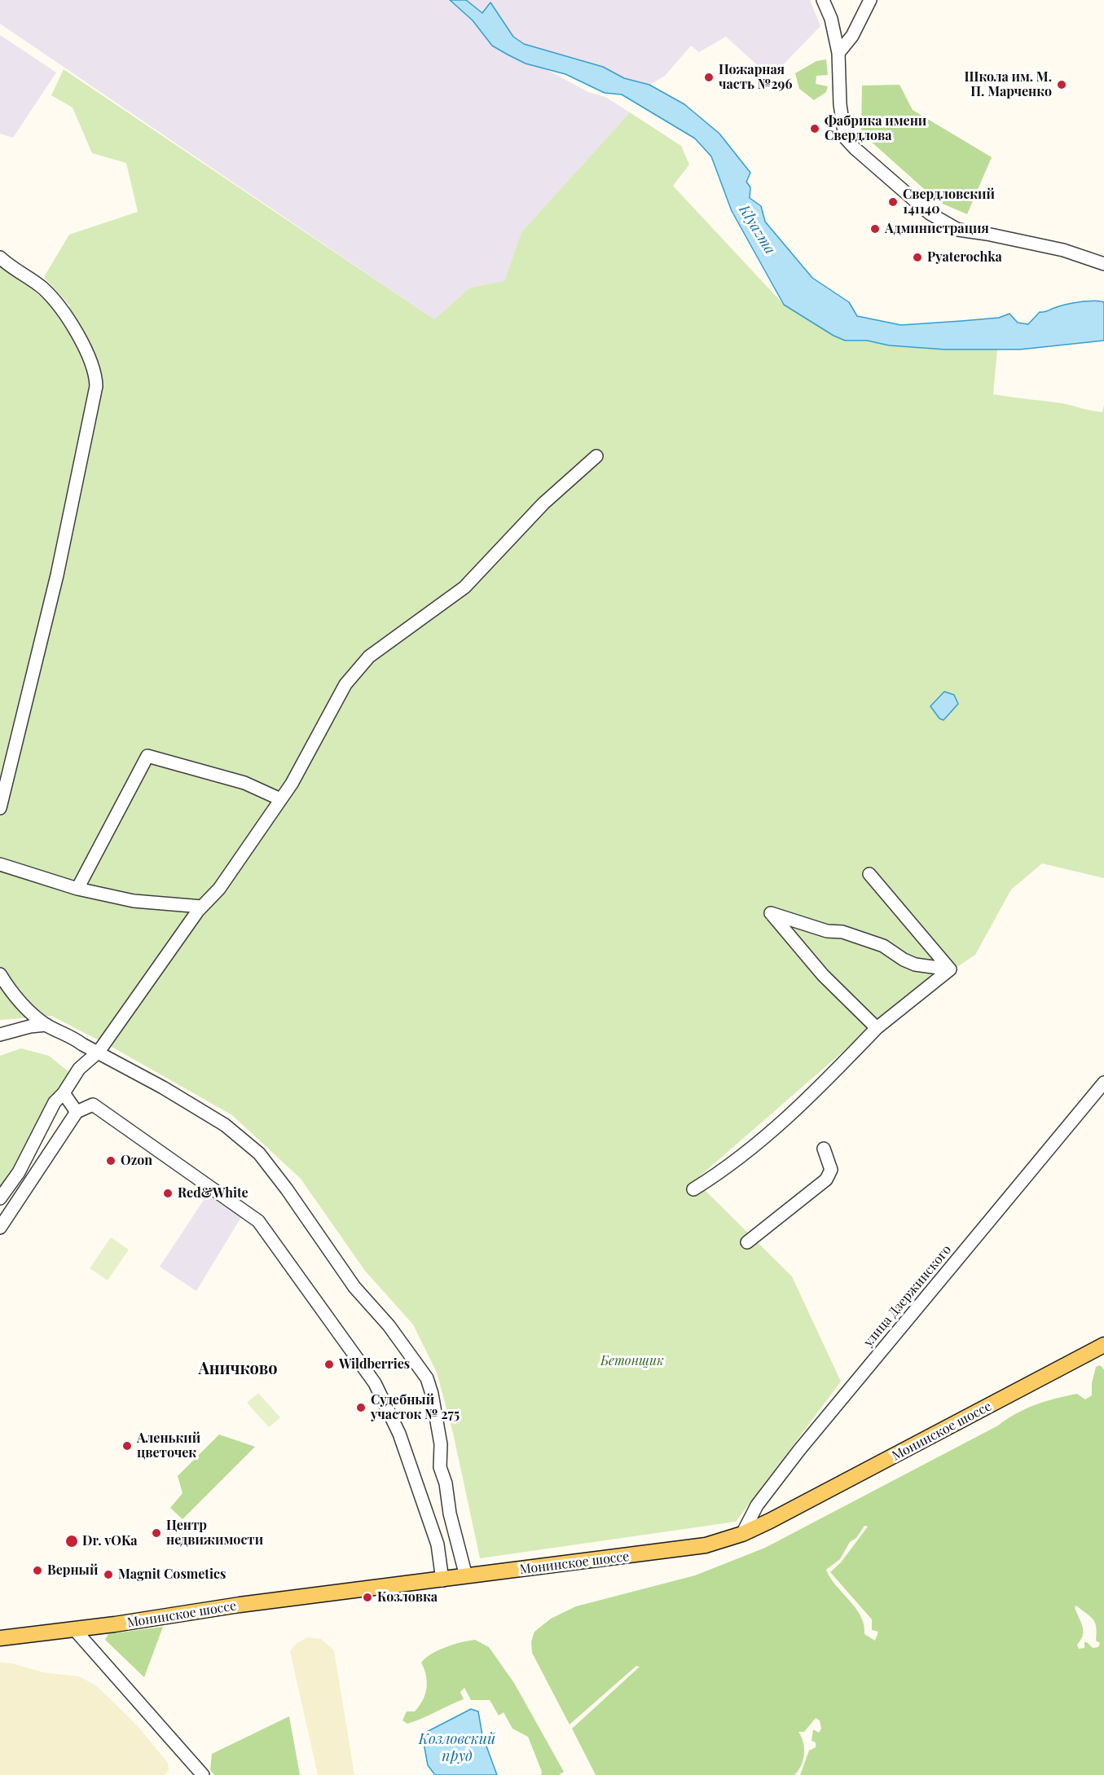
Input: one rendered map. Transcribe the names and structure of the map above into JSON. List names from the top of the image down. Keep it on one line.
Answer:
{"streets":{"main road":["Монинское шоссе"],"street":["улица Дзержинского"]},"crossings":[["улица Дзержинского","Монинское шоссе"]],"districts":["Аничково"],"water":["Klyazma","Козловский пруд"],"parks":["Бетонщик"],"places":["Пожарная часть №296","Школа им. М. П. Марченко","Фабрика имени Свердлова","Свердловский 141140","Администрация","Pyaterochka","Ozon","Red&White","Wildberries","Судебный участок № 275","Аленький цветочек","Центр недвижимости","Dr. vOKa","Верный","Magnit Cosmetics","Козловка"]}
